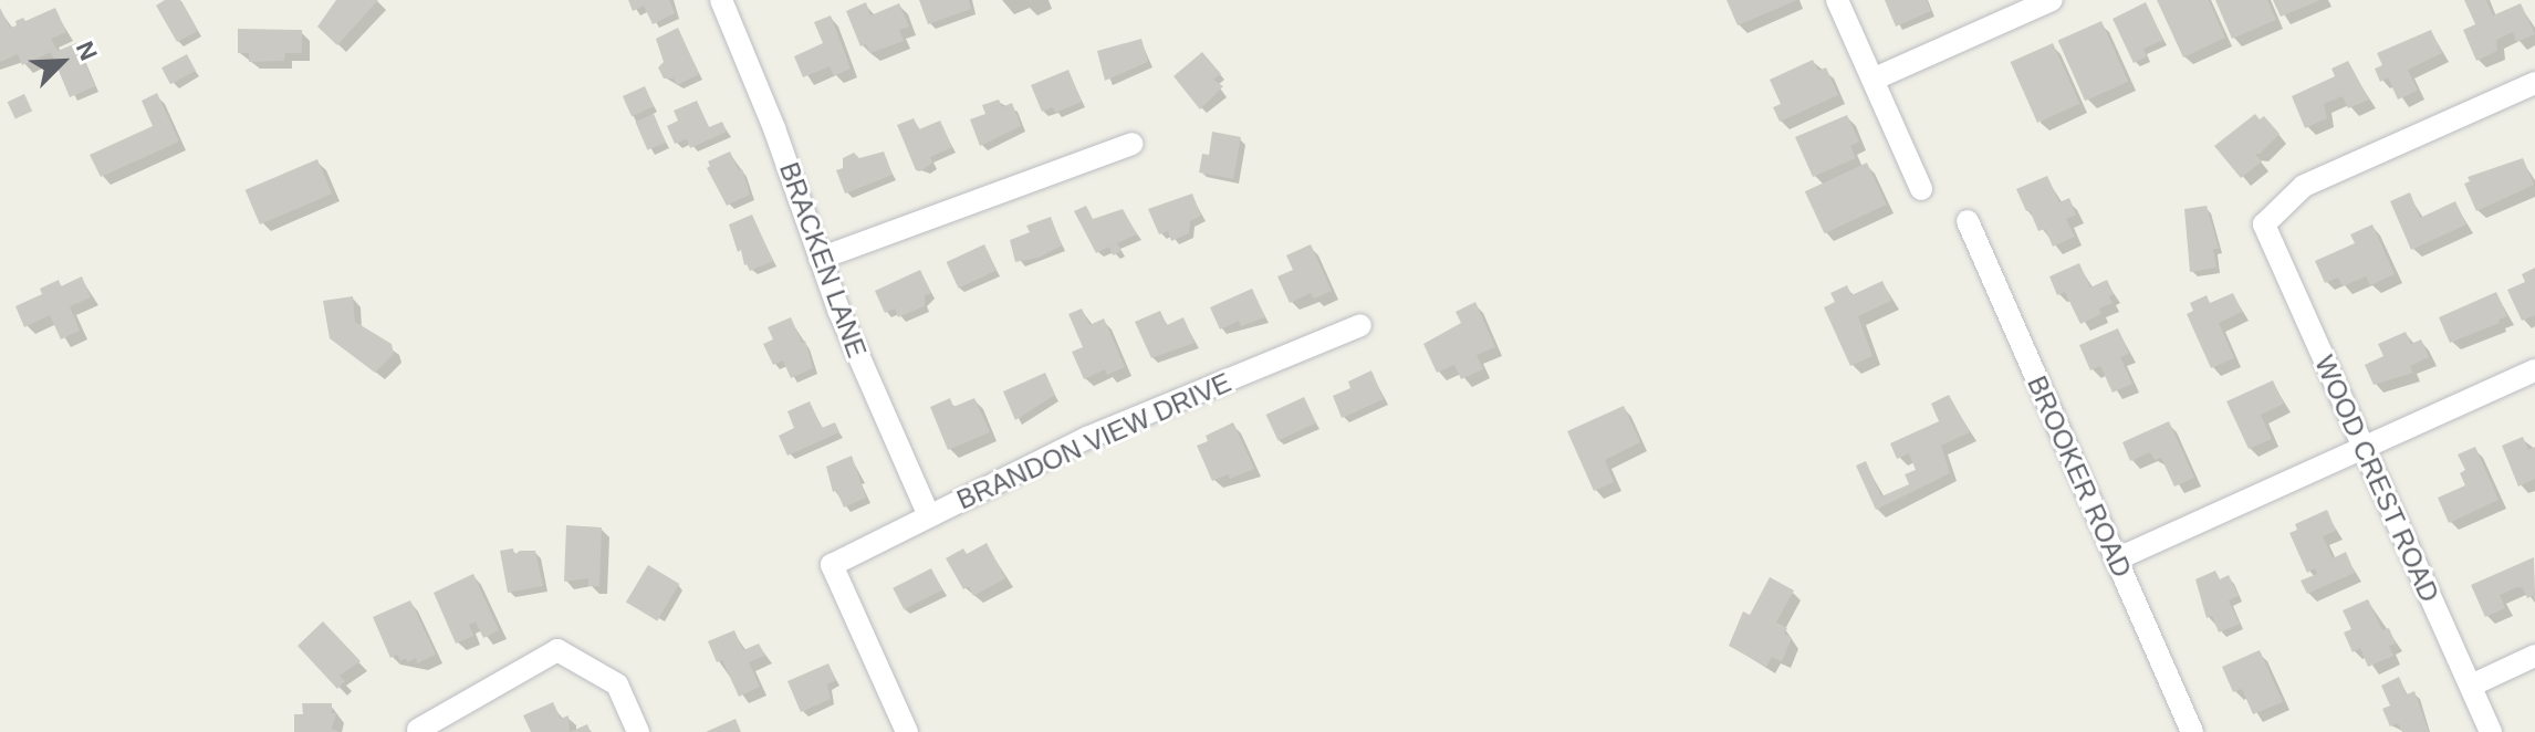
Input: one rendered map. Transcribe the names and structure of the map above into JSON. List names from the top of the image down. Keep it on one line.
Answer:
{"streets":{"street":["BRACKEN LANE","BRANDON VIEW DRIVE","BROOKER ROAD","WOOD CREST ROAD"]},"crossings":[["BRACKEN LANE","BRANDON VIEW DRIVE"]],"north":"top right"}
